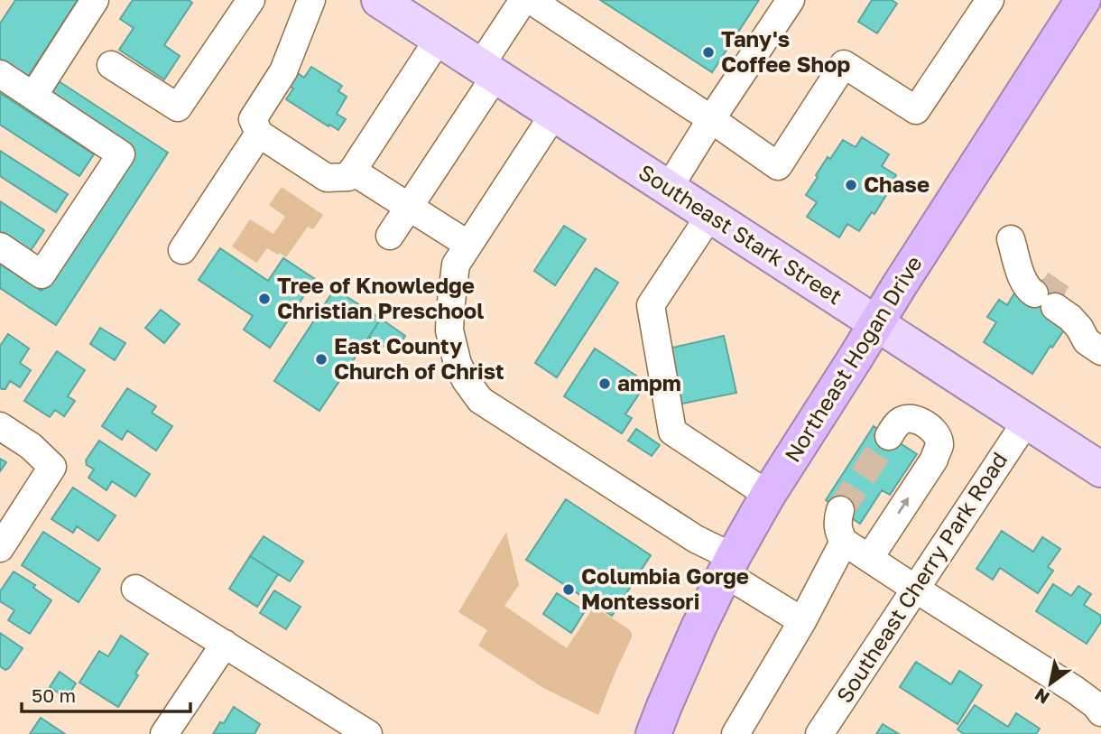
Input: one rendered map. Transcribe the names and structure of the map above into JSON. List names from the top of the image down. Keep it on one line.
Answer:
{"streets":{"highway":["Northeast Hogan Drive"],"main road":["Southeast Stark Street"],"street":["Southeast Cherry Park Road"]},"crossings":[["Southeast Stark Street","Northeast Hogan Drive"],["Southeast Stark Street","Southeast Cherry Park Road"]],"places":["Tany's Coffee Shop","Chase","Tree of Knowledge Christian Preschool","East County Church of Christ","ampm","Columbia Gorge Montessori"],"scale_bar":"50 m","north":"bottom left"}
